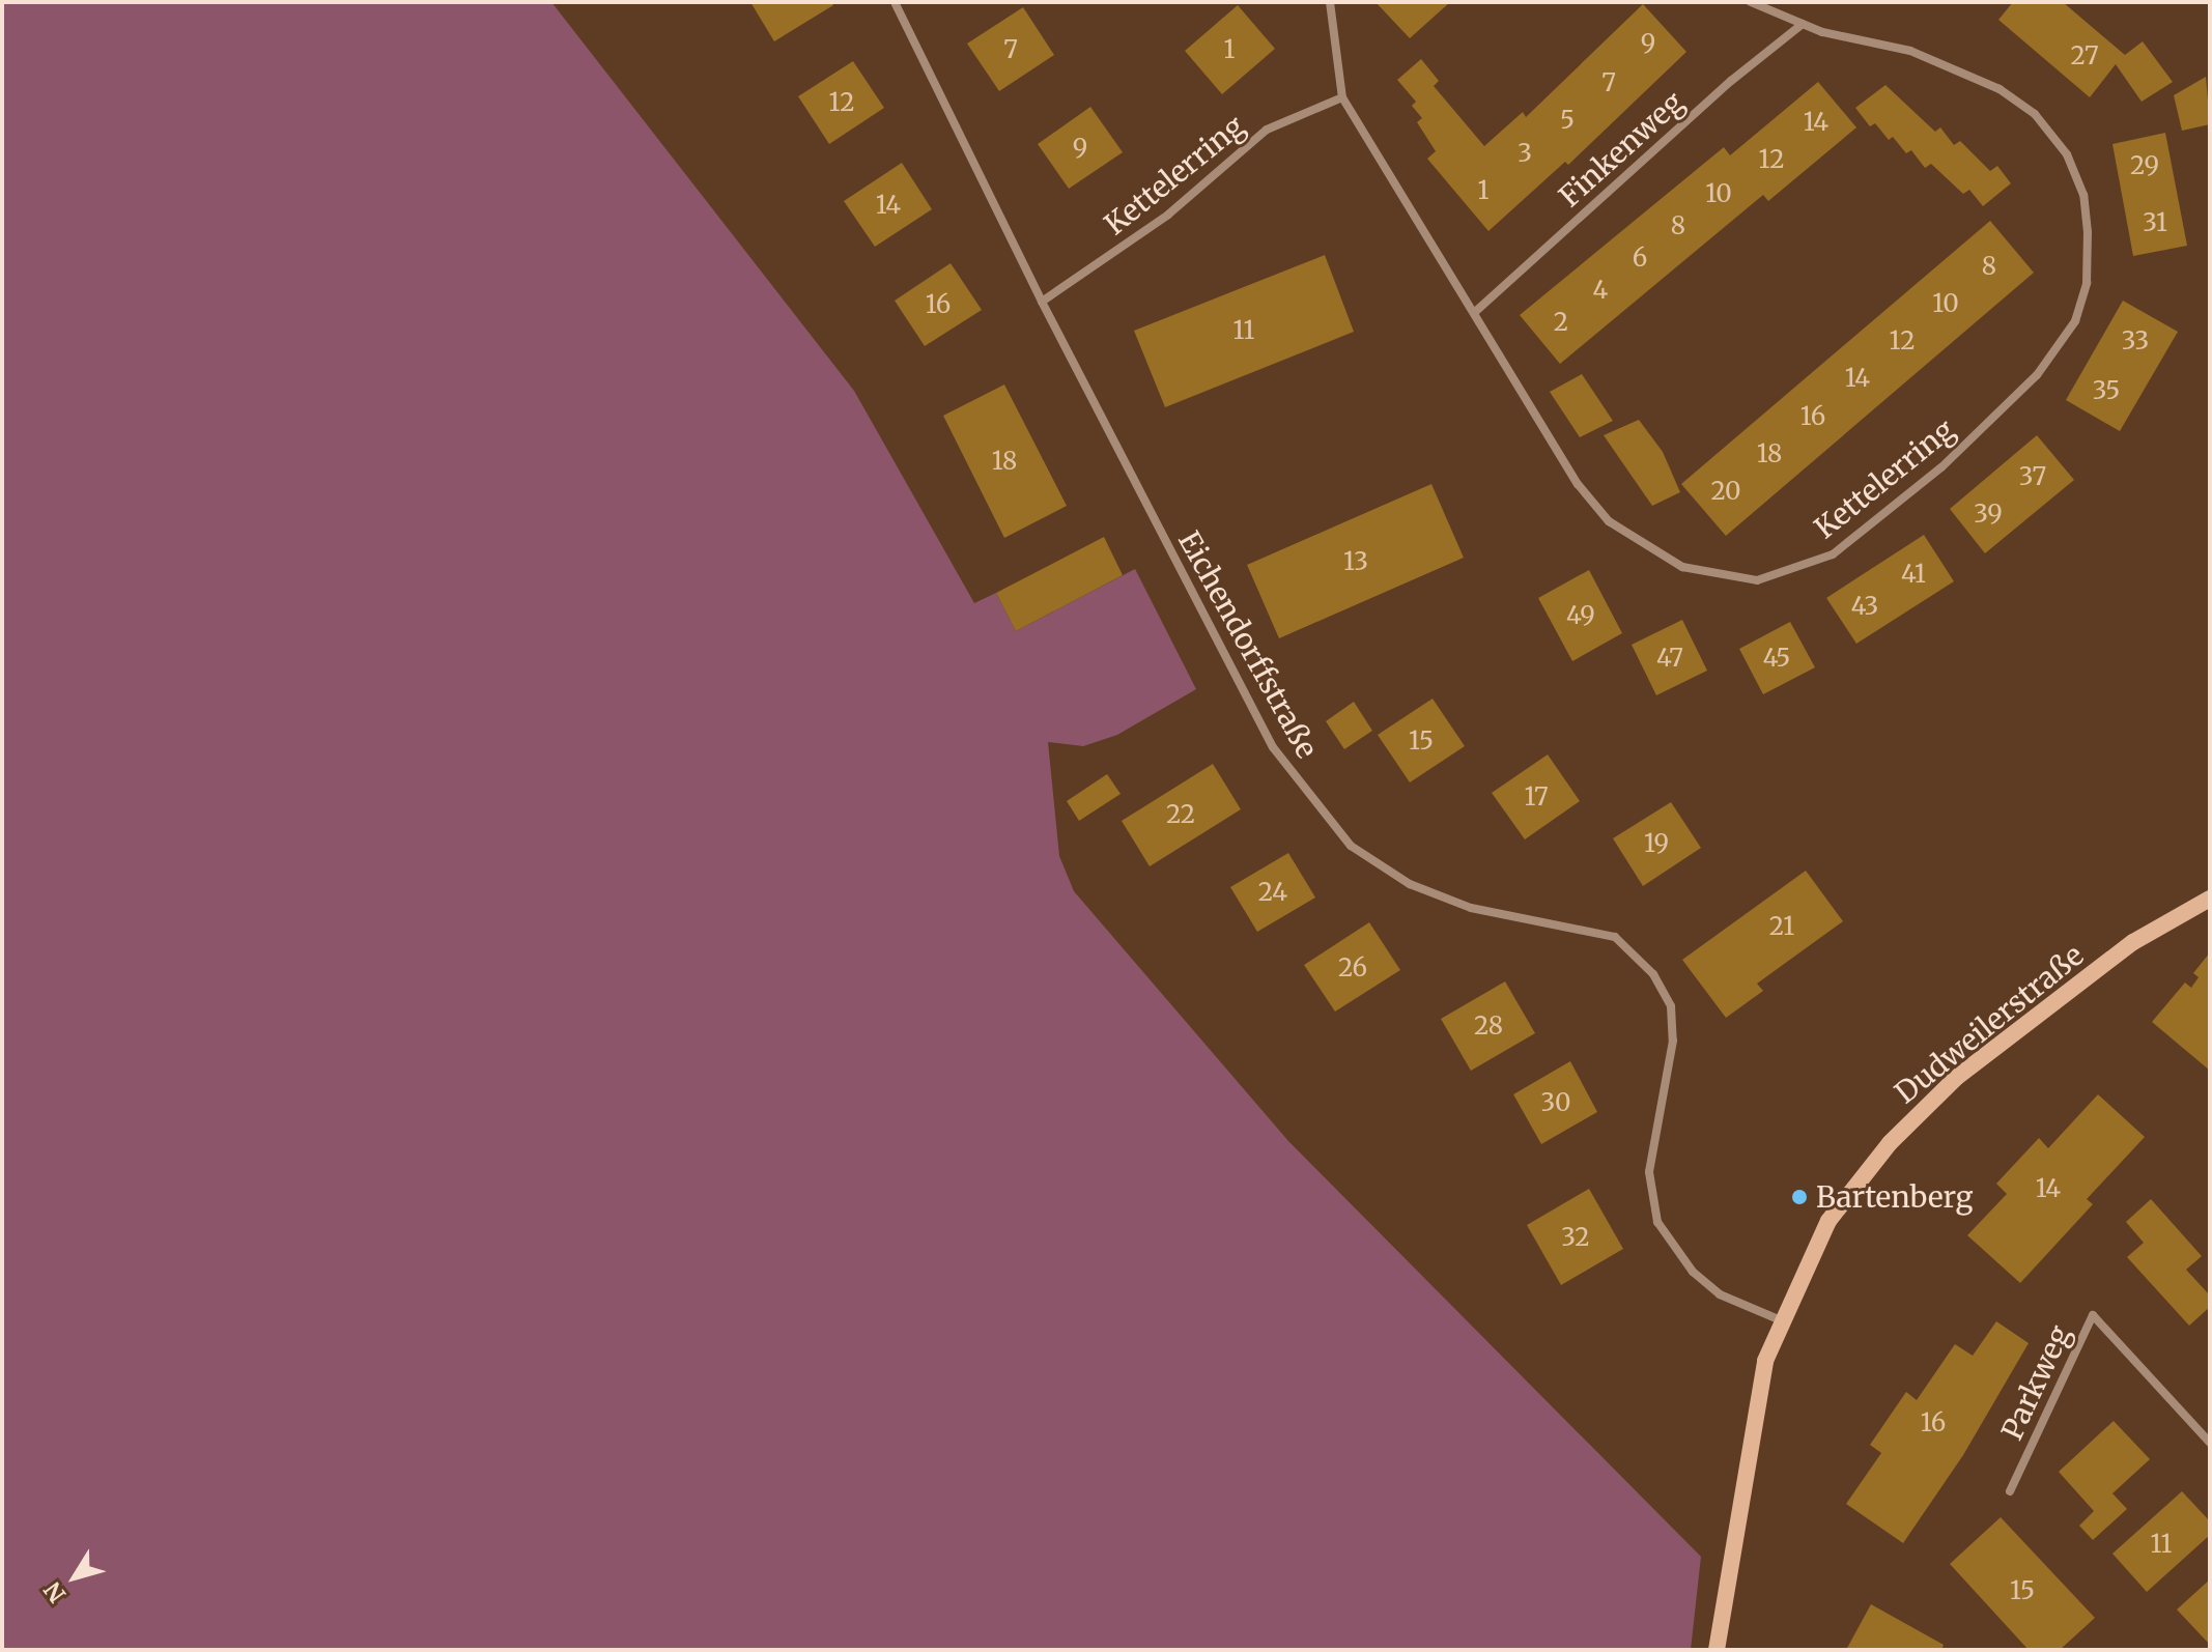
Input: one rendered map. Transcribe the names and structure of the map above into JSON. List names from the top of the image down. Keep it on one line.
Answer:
{"streets":{"street":["Finkenweg","Kettelerring","Eichendorffstraße","Dudweilerstraße","Parkweg"]},"crossings":[["Finkenweg","Kettelerring"],["Kettelerring","Eichendorffstraße"],["Eichendorffstraße","Dudweilerstraße"]],"places":["Bartenberg"],"house_numbers":["9","7","1","27","7","12","5","14","9","3","12","29","1","10","14","31","8","6","8","4","10","16","2","11","12","33","14","35","16","18","18","37","20","39","13","41","43","49","47","45","15","17","22","19","24","21","26","28","30","14","32","16","11","15"],"north":"bottom left"}
